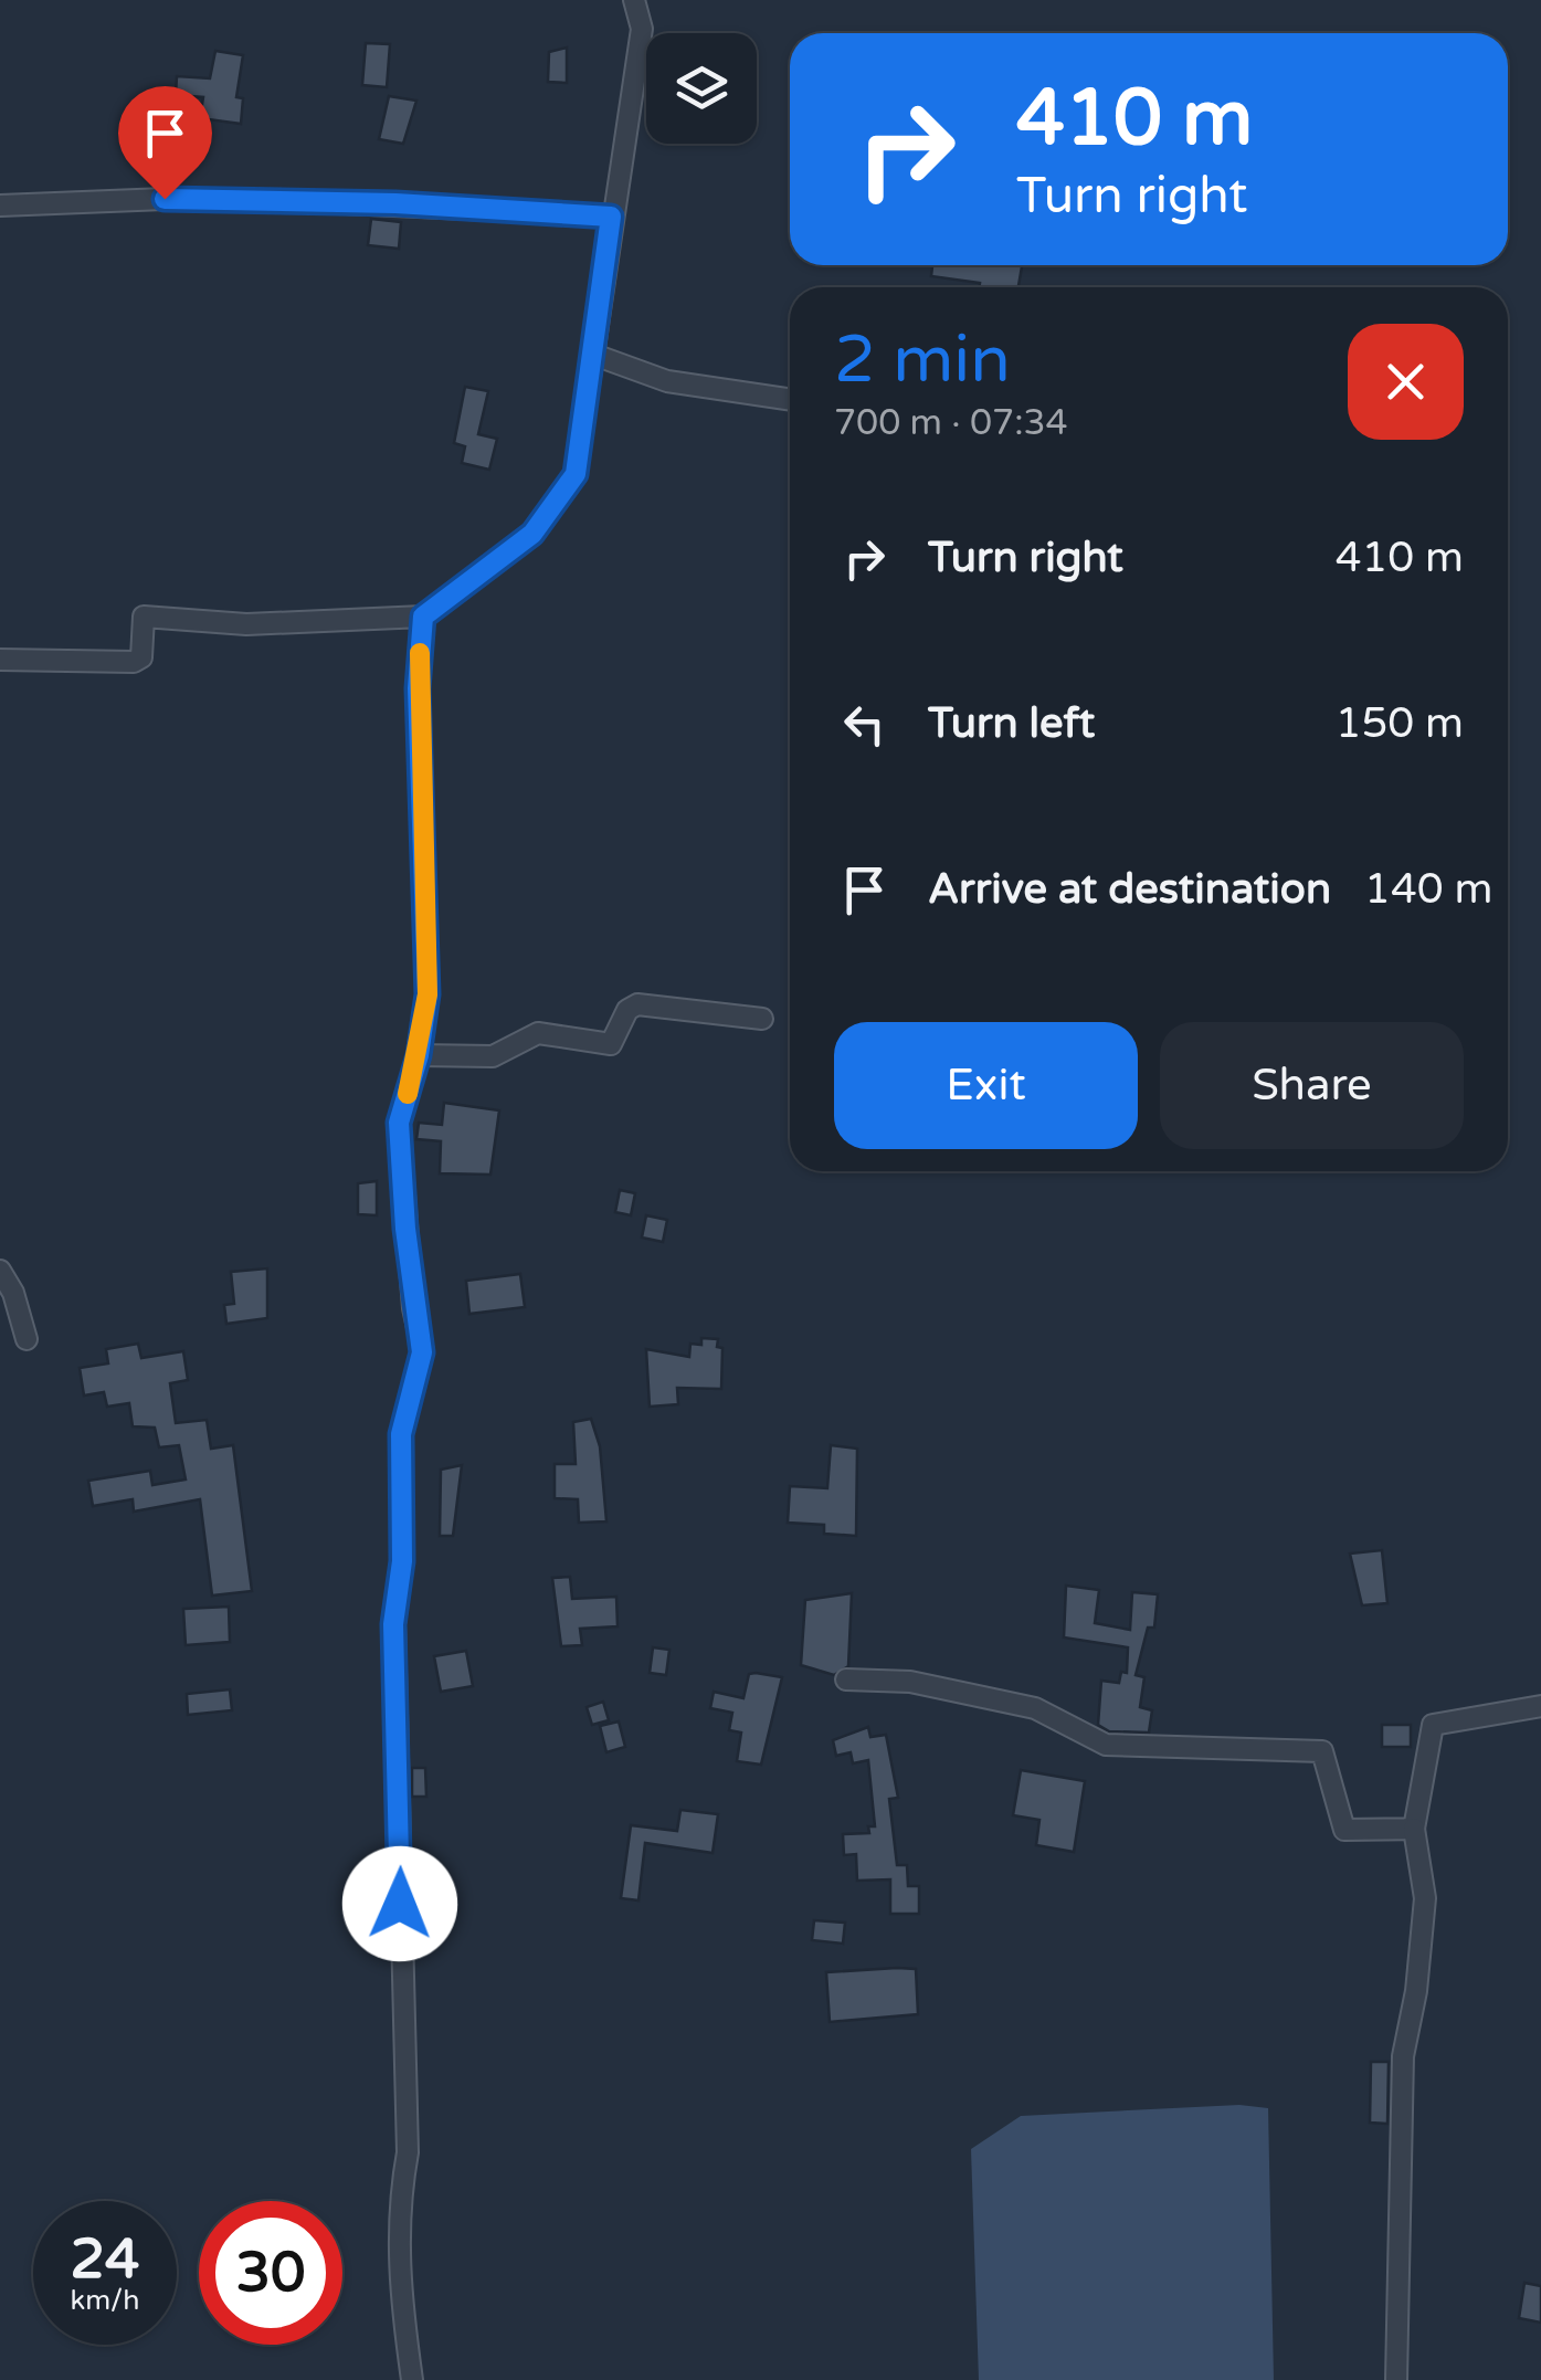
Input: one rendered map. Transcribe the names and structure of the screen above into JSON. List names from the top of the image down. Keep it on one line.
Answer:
{"page":{"turn":["410 m","Turn right"],"heading":["2 min","700 m · 07:34"],"list":[{"name":"Turn right","value":"410 m"},{"name":"Turn left","value":"150 m"},{"name":"Arrive at destination","value":"140 m"}],"buttons":["Exit","Share"],"speed":"24 km/h","limit":"30"}}
